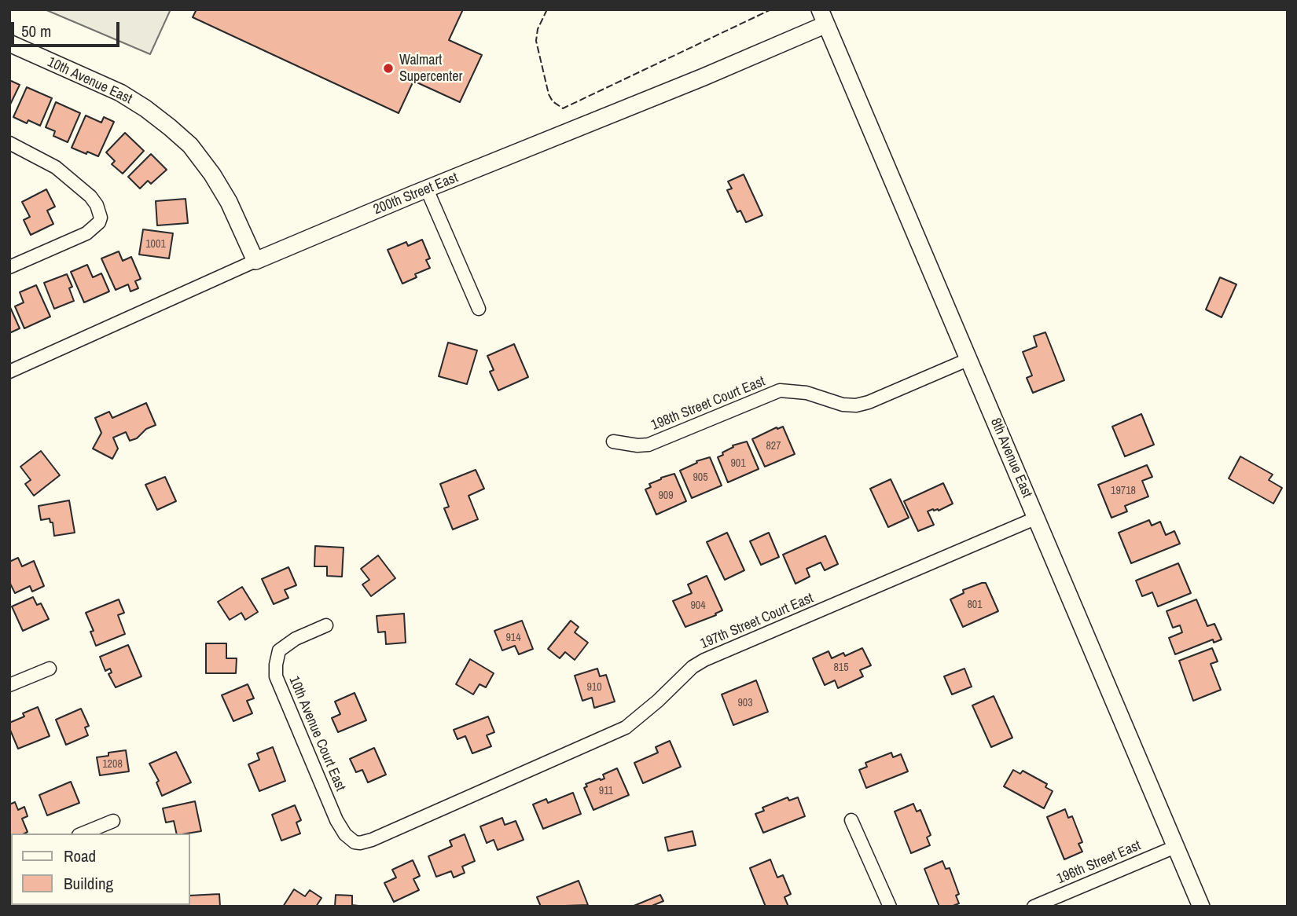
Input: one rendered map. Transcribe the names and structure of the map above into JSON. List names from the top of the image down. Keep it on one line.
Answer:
{"streets":{"street":["10th Avenue East","200th Street East","198th Street Court East","8th Avenue East","197th Street Court East","10th Avenue Court East","196th Street East"]},"crossings":[["10th Avenue East","200th Street East"],["200th Street East","8th Avenue East"],["198th Street Court East","8th Avenue East"],["8th Avenue East","197th Street Court East"],["8th Avenue East","196th Street East"],["197th Street Court East","10th Avenue Court East"]],"places":["Walmart Supercenter"],"house_numbers":["1001","827","901","905","19718","909","801","904","914","815","910","903","1208","911"],"legend":["Road","Building"],"scale_bar":"50 m"}
